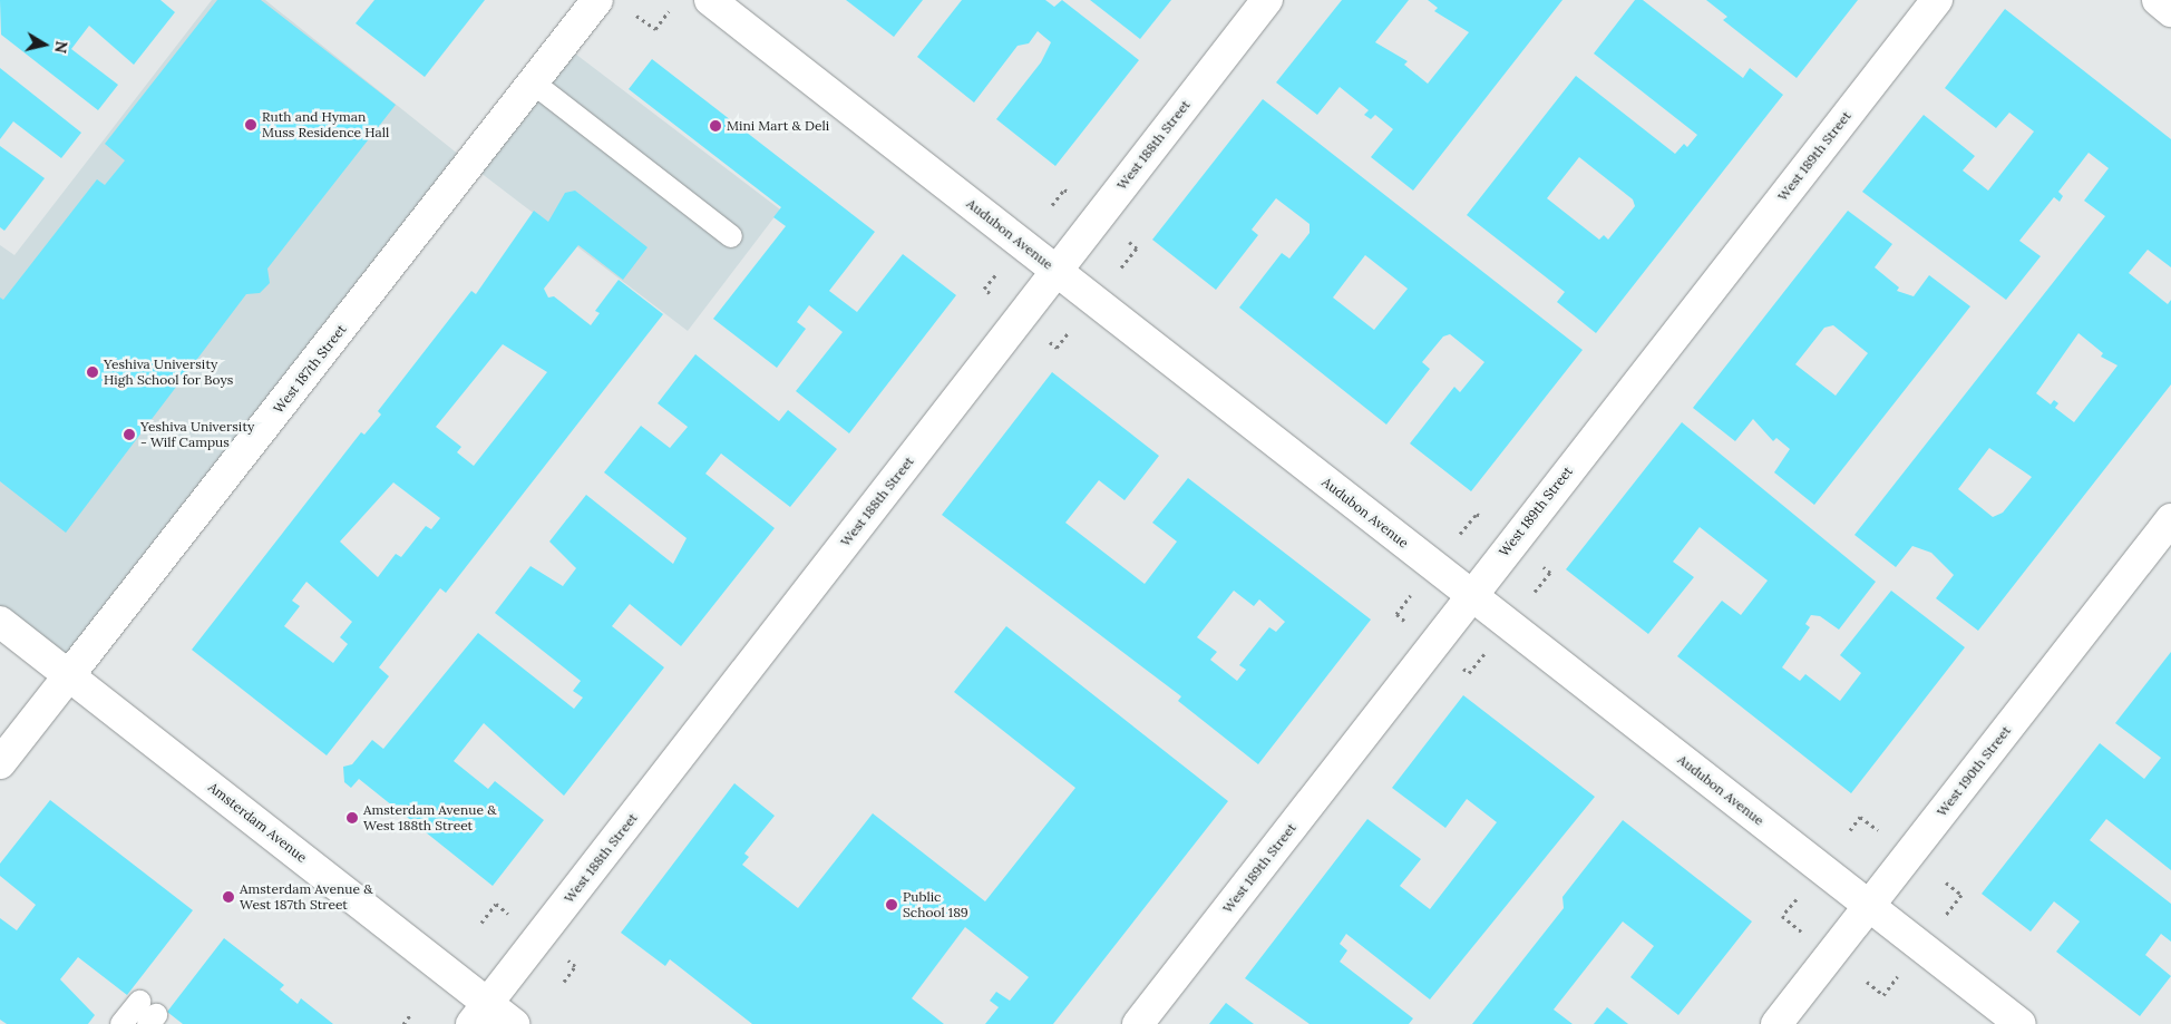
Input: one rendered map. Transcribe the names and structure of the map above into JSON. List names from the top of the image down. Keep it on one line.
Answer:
{"streets":{"street":["West 188th Street","West 189th Street","Audubon Avenue","West 187th Street","West 190th Street","Amsterdam Avenue"]},"crossings":[["West 188th Street","Audubon Avenue"],["West 188th Street","Amsterdam Avenue"],["West 189th Street","Audubon Avenue"],["Audubon Avenue","West 190th Street"],["West 187th Street","Amsterdam Avenue"]],"places":["Ruth and Hyman Muss Residence Hall","Mini Mart & Deli","Yeshiva University High School for Boys","Yeshiva University - Wilf Campus","Amsterdam Avenue & West 188th Street","Amsterdam Avenue & West 187th Street","Public School 189"],"north":"right"}
